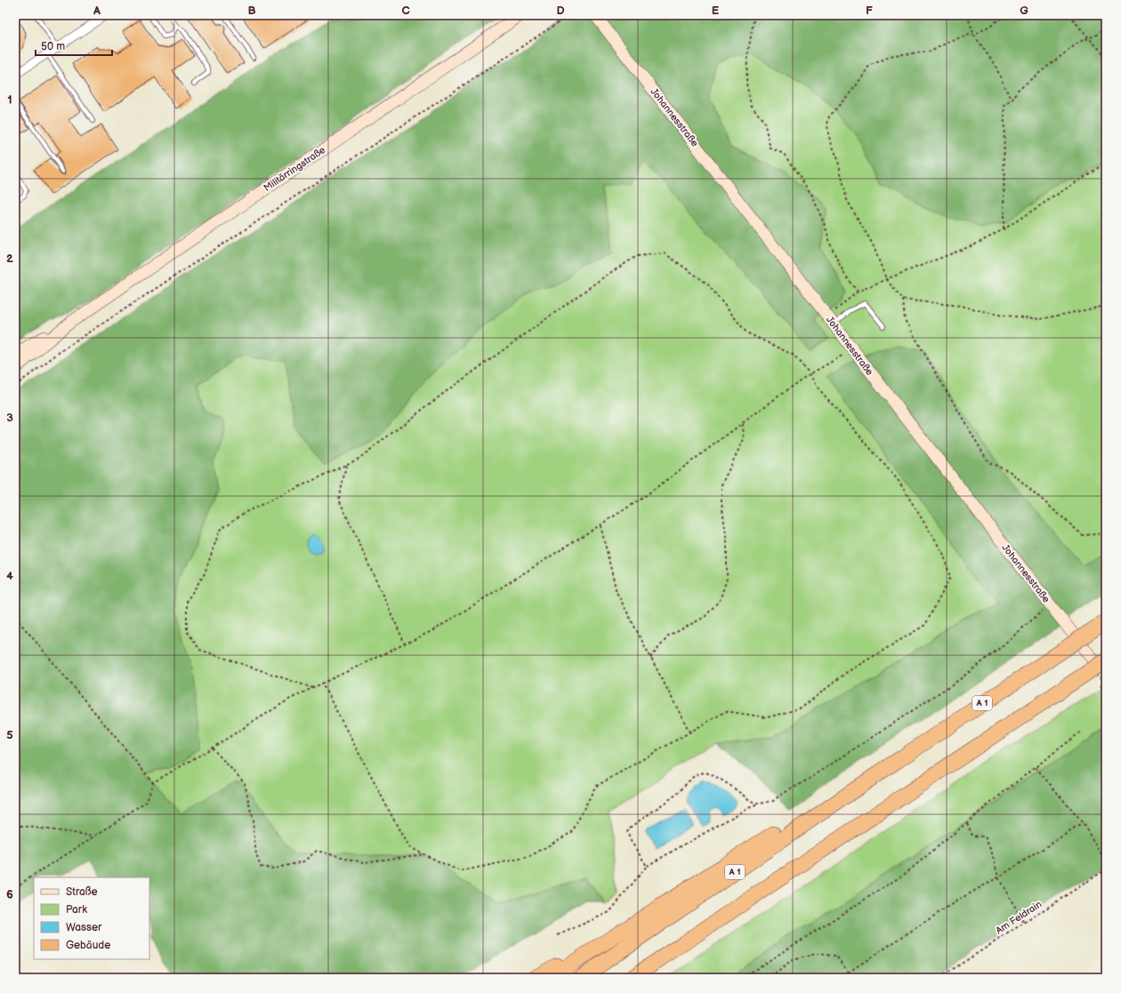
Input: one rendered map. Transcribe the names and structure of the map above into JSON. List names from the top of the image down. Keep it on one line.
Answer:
{"streets":{"highway":["A 1"],"main road":["Johannesstraße","Militärringstraße"],"path":["Am Feldrain"]},"legend":["Straße","Park","Wasser","Gebäude"],"scale_bar":"50 m","grid":{"columns":["A","B","C","D","E","F","G"],"rows":["1","2","3","4","5","6"]}}
